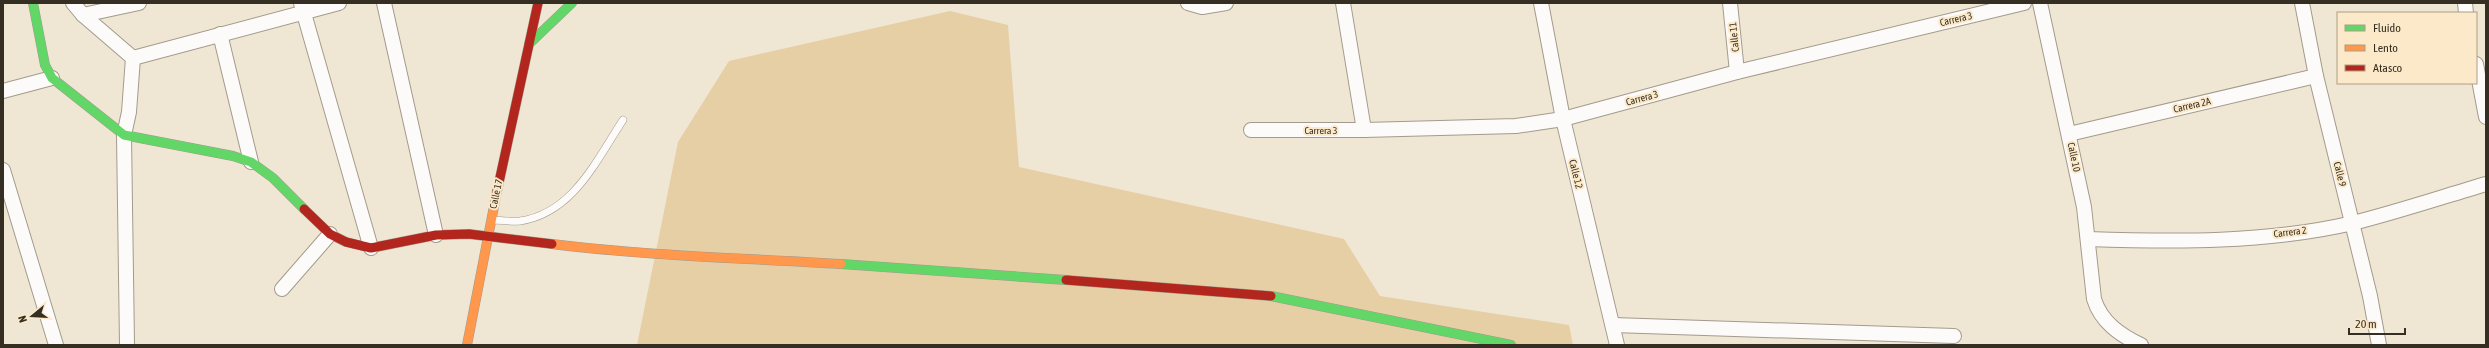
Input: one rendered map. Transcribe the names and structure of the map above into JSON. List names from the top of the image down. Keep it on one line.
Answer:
{"streets":{"street":["Carrera 3","Calle 11","Carrera 2A","Calle 10","Calle 12","Calle 9","Calle 17","Carrera 2"]},"crossings":[["Carrera 3","Calle 11"],["Carrera 3","Calle 12"],["Carrera 2A","Calle 10"],["Carrera 2A","Calle 9"],["Calle 10","Carrera 2"],["Calle 9","Carrera 2"]],"legend":["Fluido","Lento","Atasco"],"scale_bar":"20 m","north":"left"}
